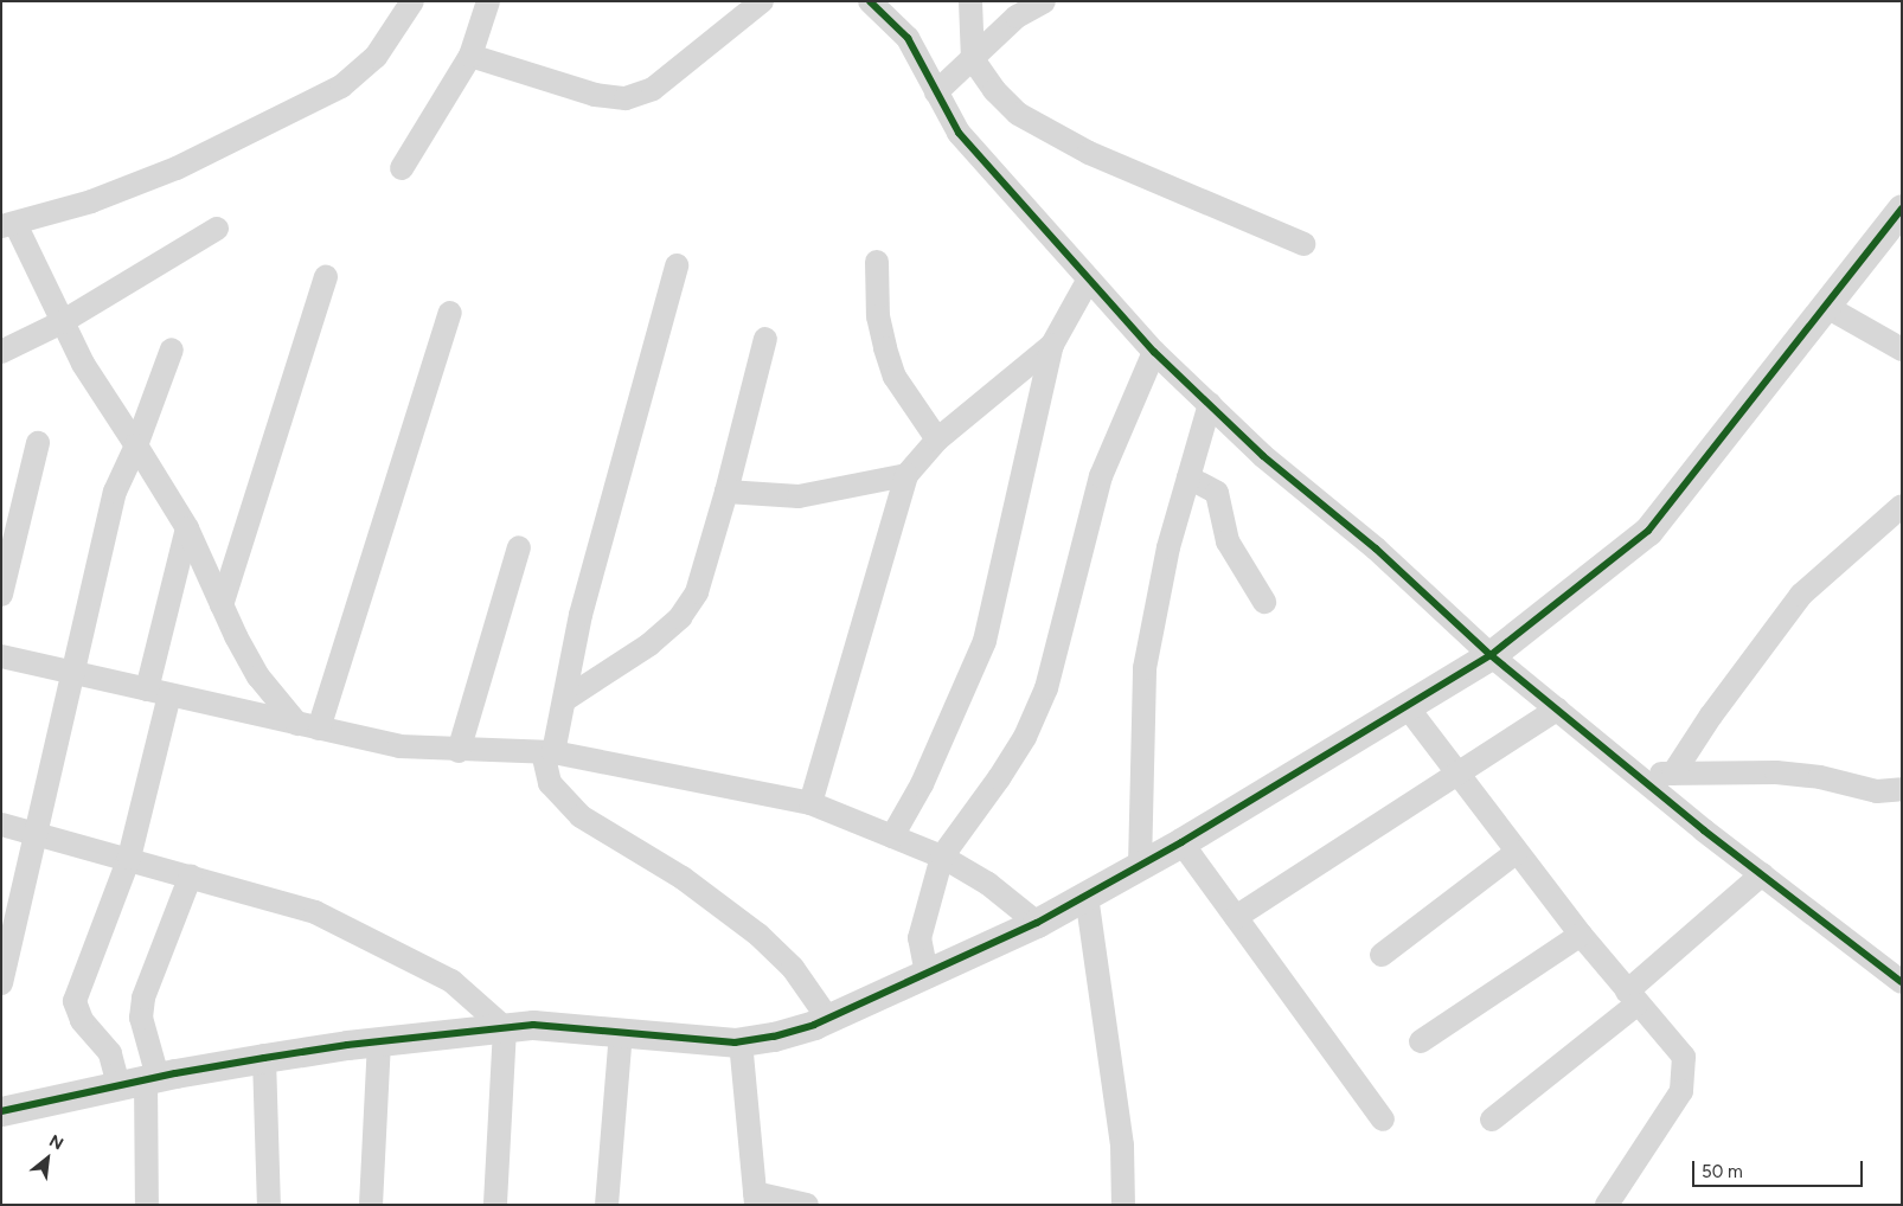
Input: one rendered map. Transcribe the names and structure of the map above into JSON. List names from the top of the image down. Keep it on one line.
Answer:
{"scale_bar":"50 m","north":"top right"}
